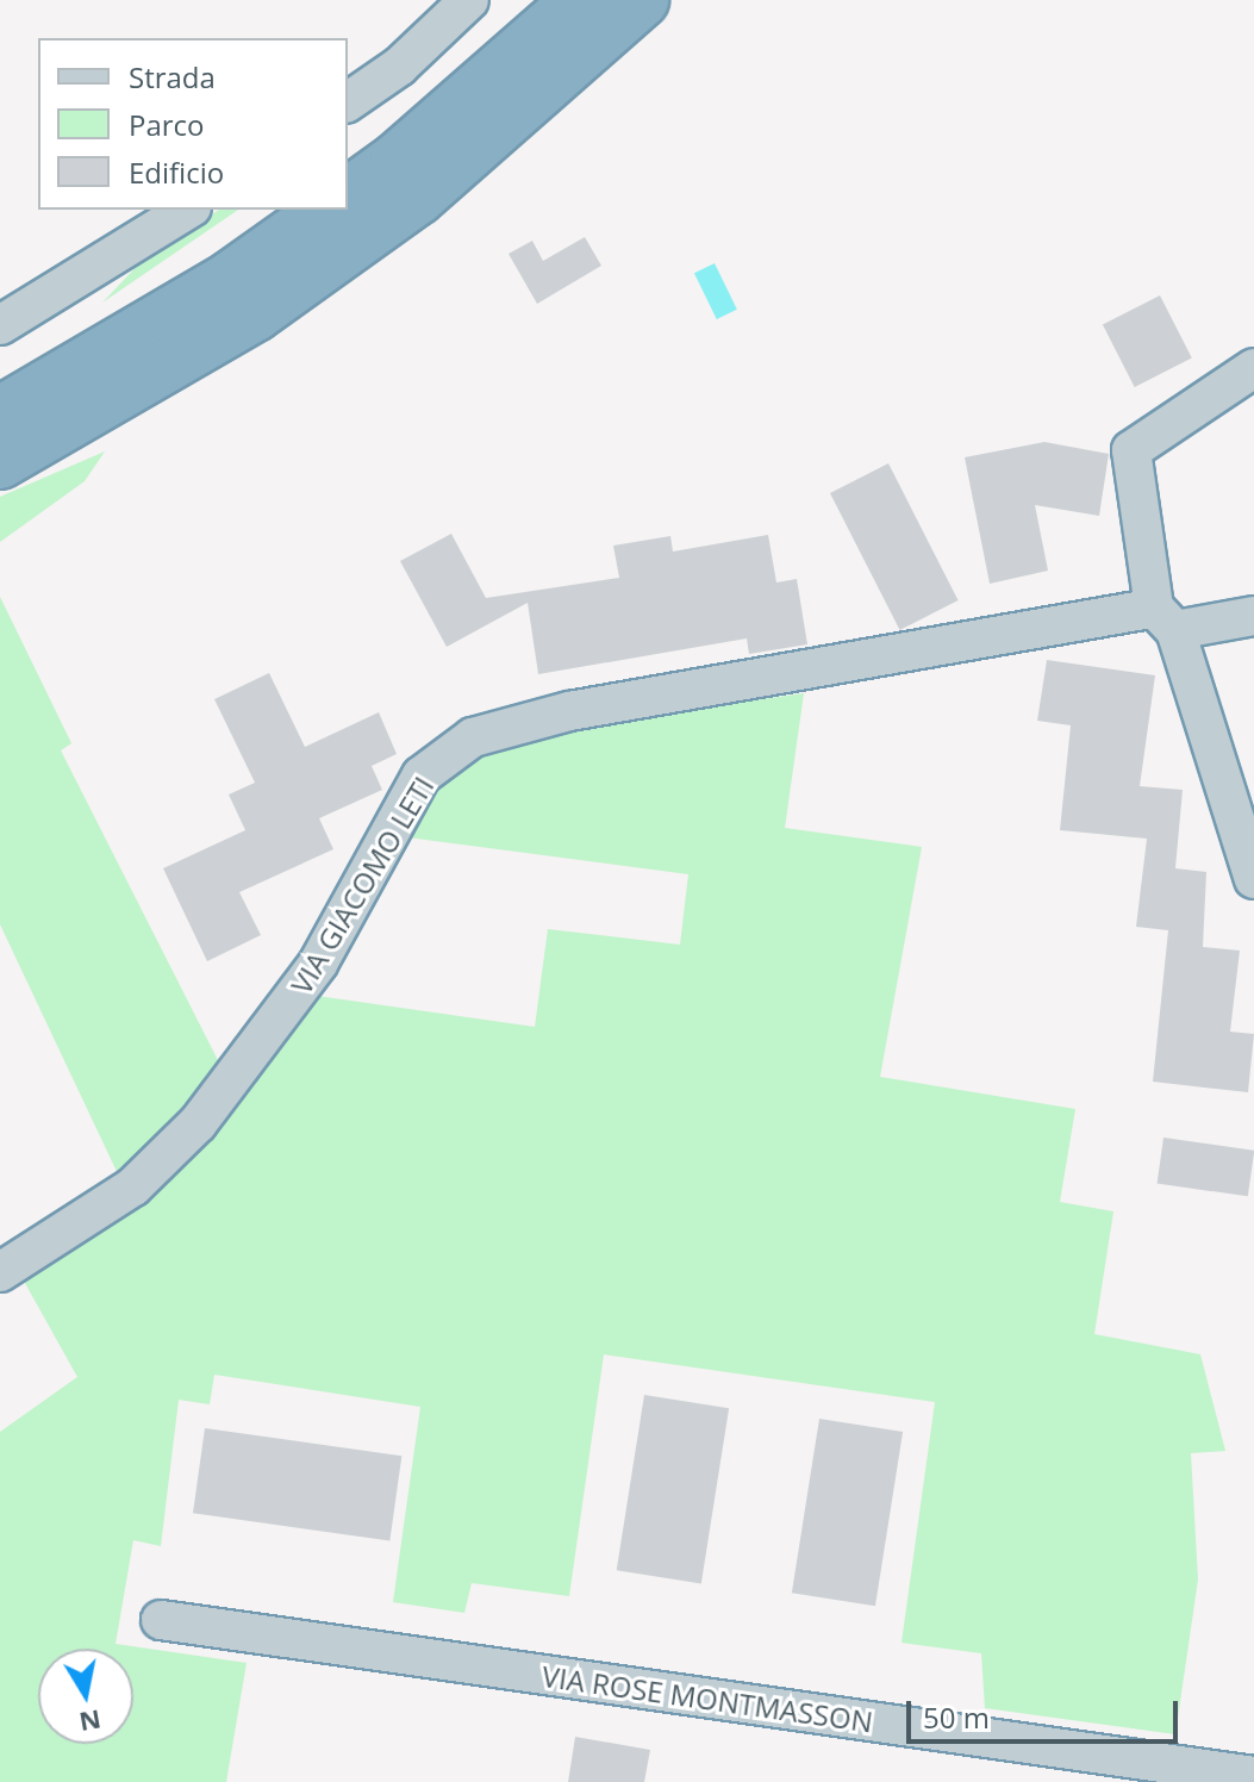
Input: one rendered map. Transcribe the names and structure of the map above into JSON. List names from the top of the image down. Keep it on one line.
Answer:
{"streets":{"street":["VIA GIACOMO LETI","VIA ROSE MONTMASSON"]},"legend":["Strada","Parco","Edificio"],"scale_bar":"50 m","north":"bottom"}
